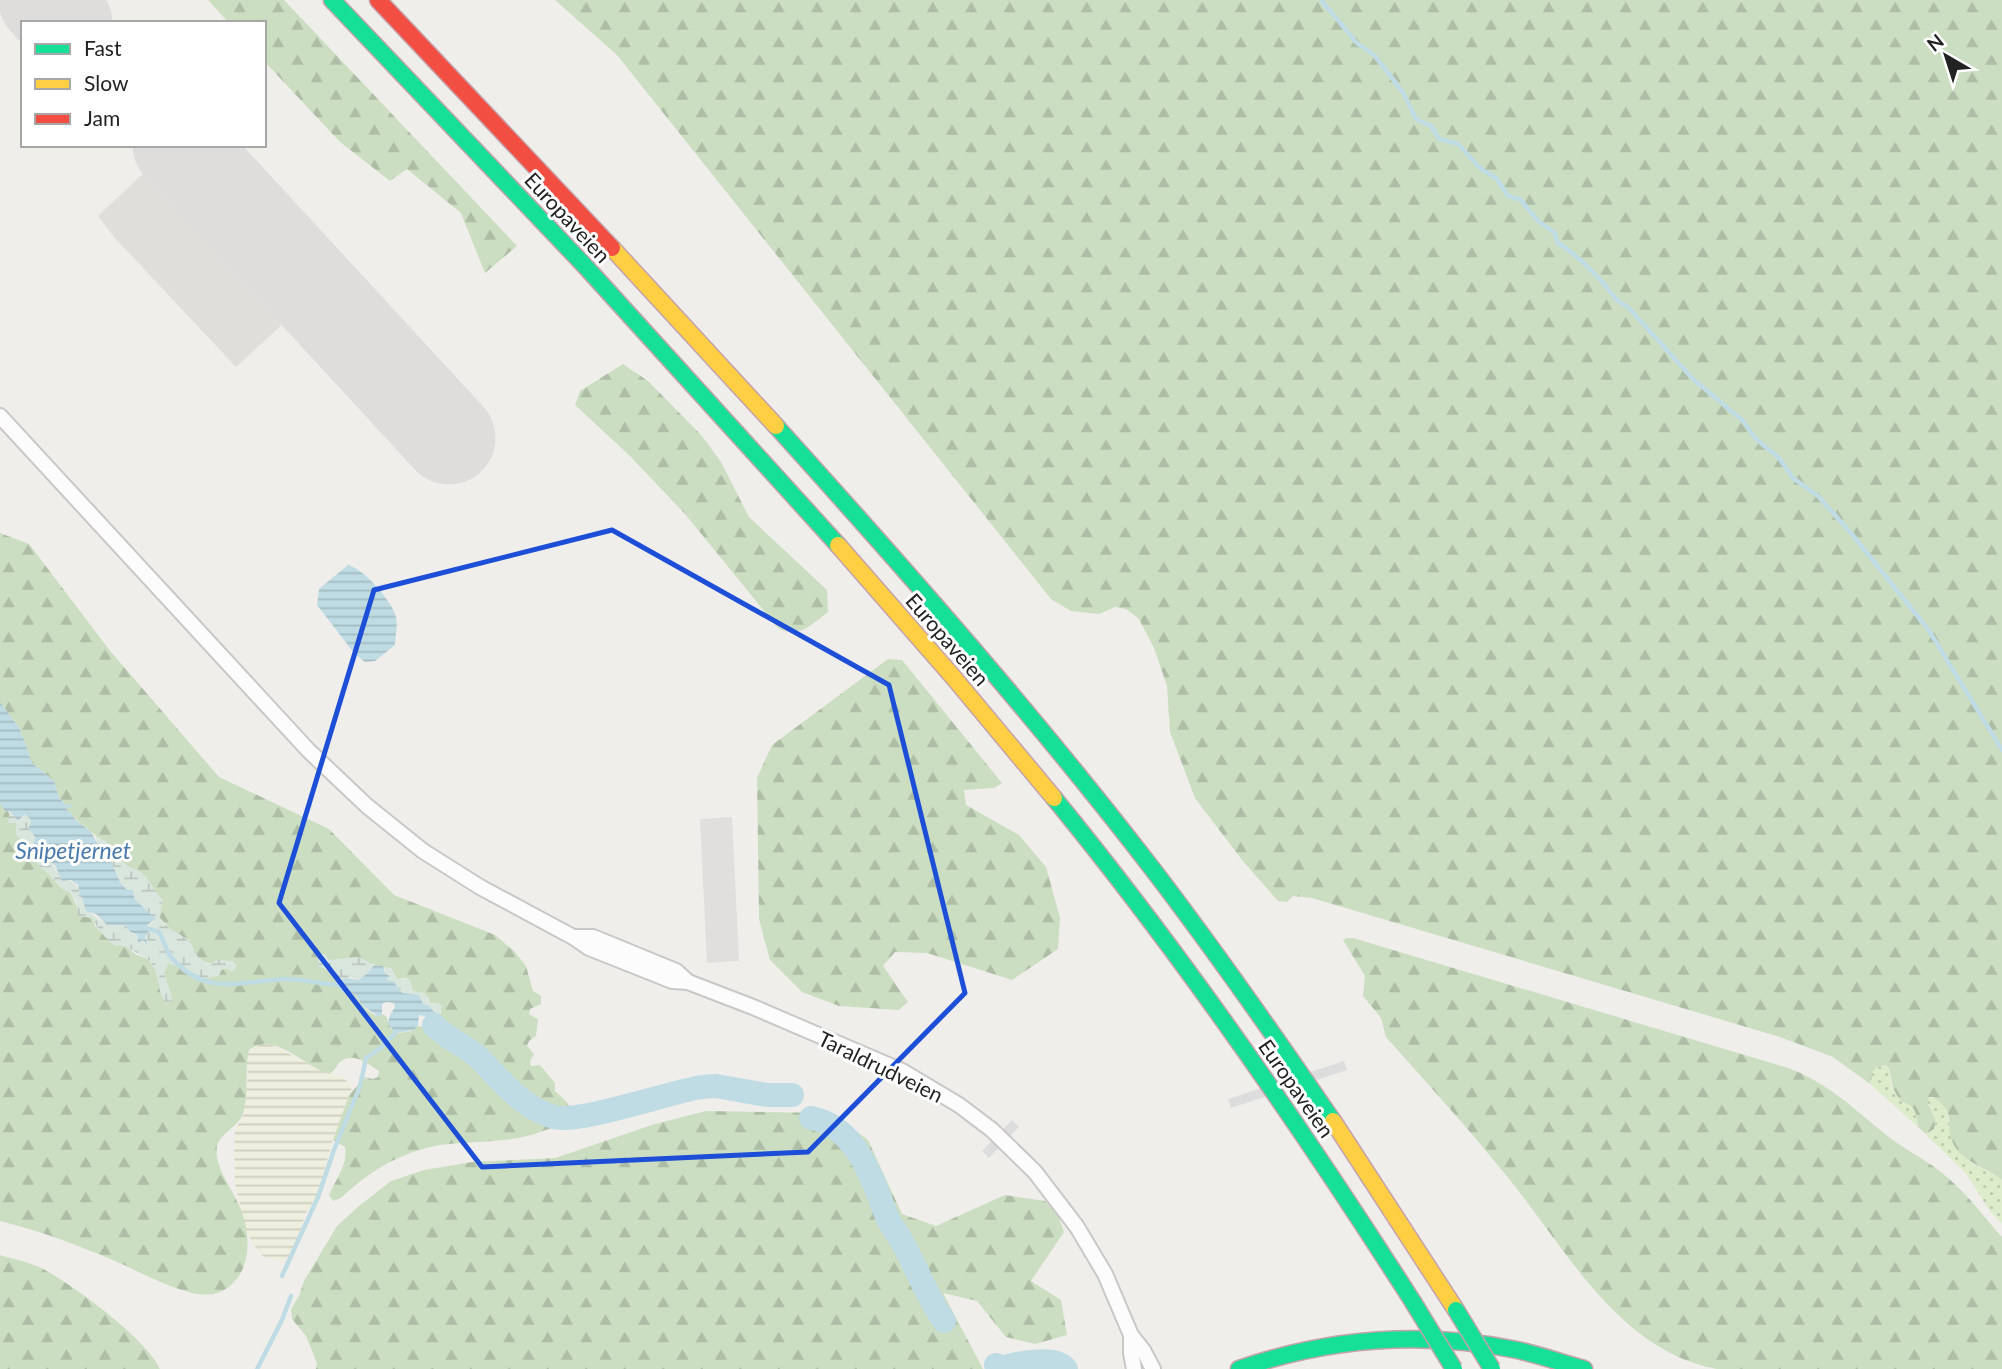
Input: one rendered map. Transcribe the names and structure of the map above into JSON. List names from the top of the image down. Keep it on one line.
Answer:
{"streets":{"highway":["Europaveien"],"street":["Taraldrudveien"]},"water":["Snipetjernet"],"legend":["Fast","Slow","Jam"],"north":"top left"}
